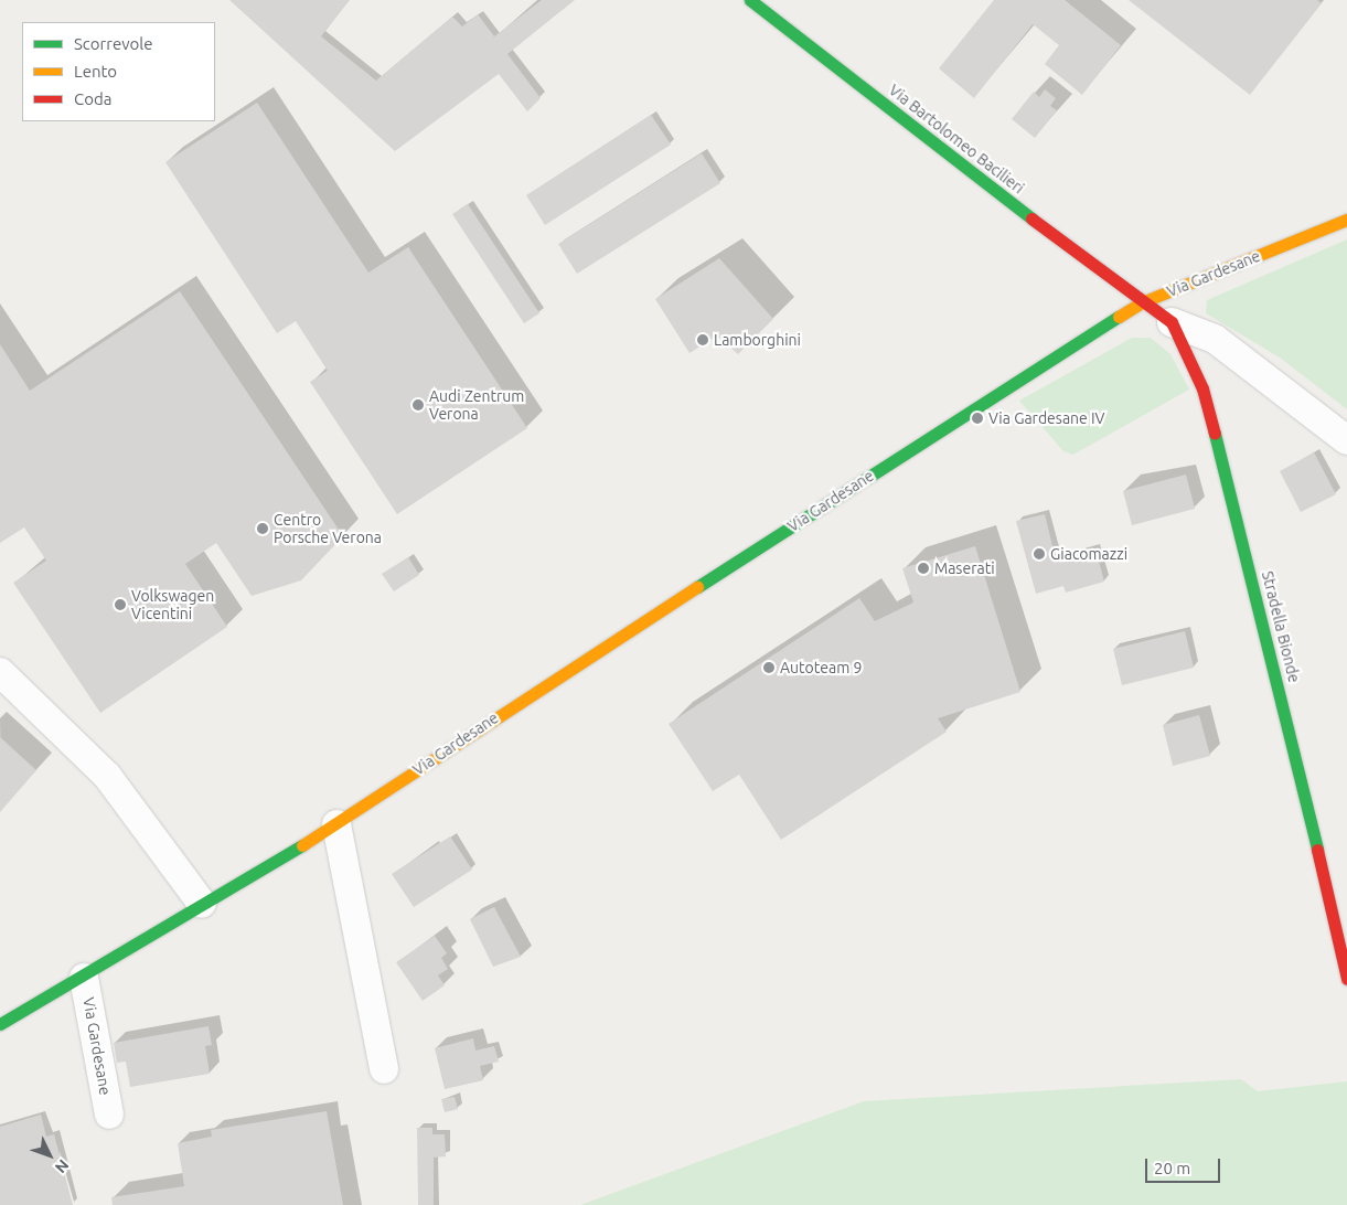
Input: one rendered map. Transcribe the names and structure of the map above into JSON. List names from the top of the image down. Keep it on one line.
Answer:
{"streets":{"main road":["Via Bartolomeo Bacilieri","Via Gardesane","Stradella Bionde"]},"crossings":[["Via Bartolomeo Bacilieri","Via Gardesane"]],"places":["Lamborghini","Audi Zentrum Verona","Via Gardesane IV","Centro Porsche Verona","Giacomazzi","Maserati","Volkswagen Vicentini","Autoteam 9"],"legend":["Scorrevole","Lento","Coda"],"scale_bar":"20 m","north":"bottom right"}
